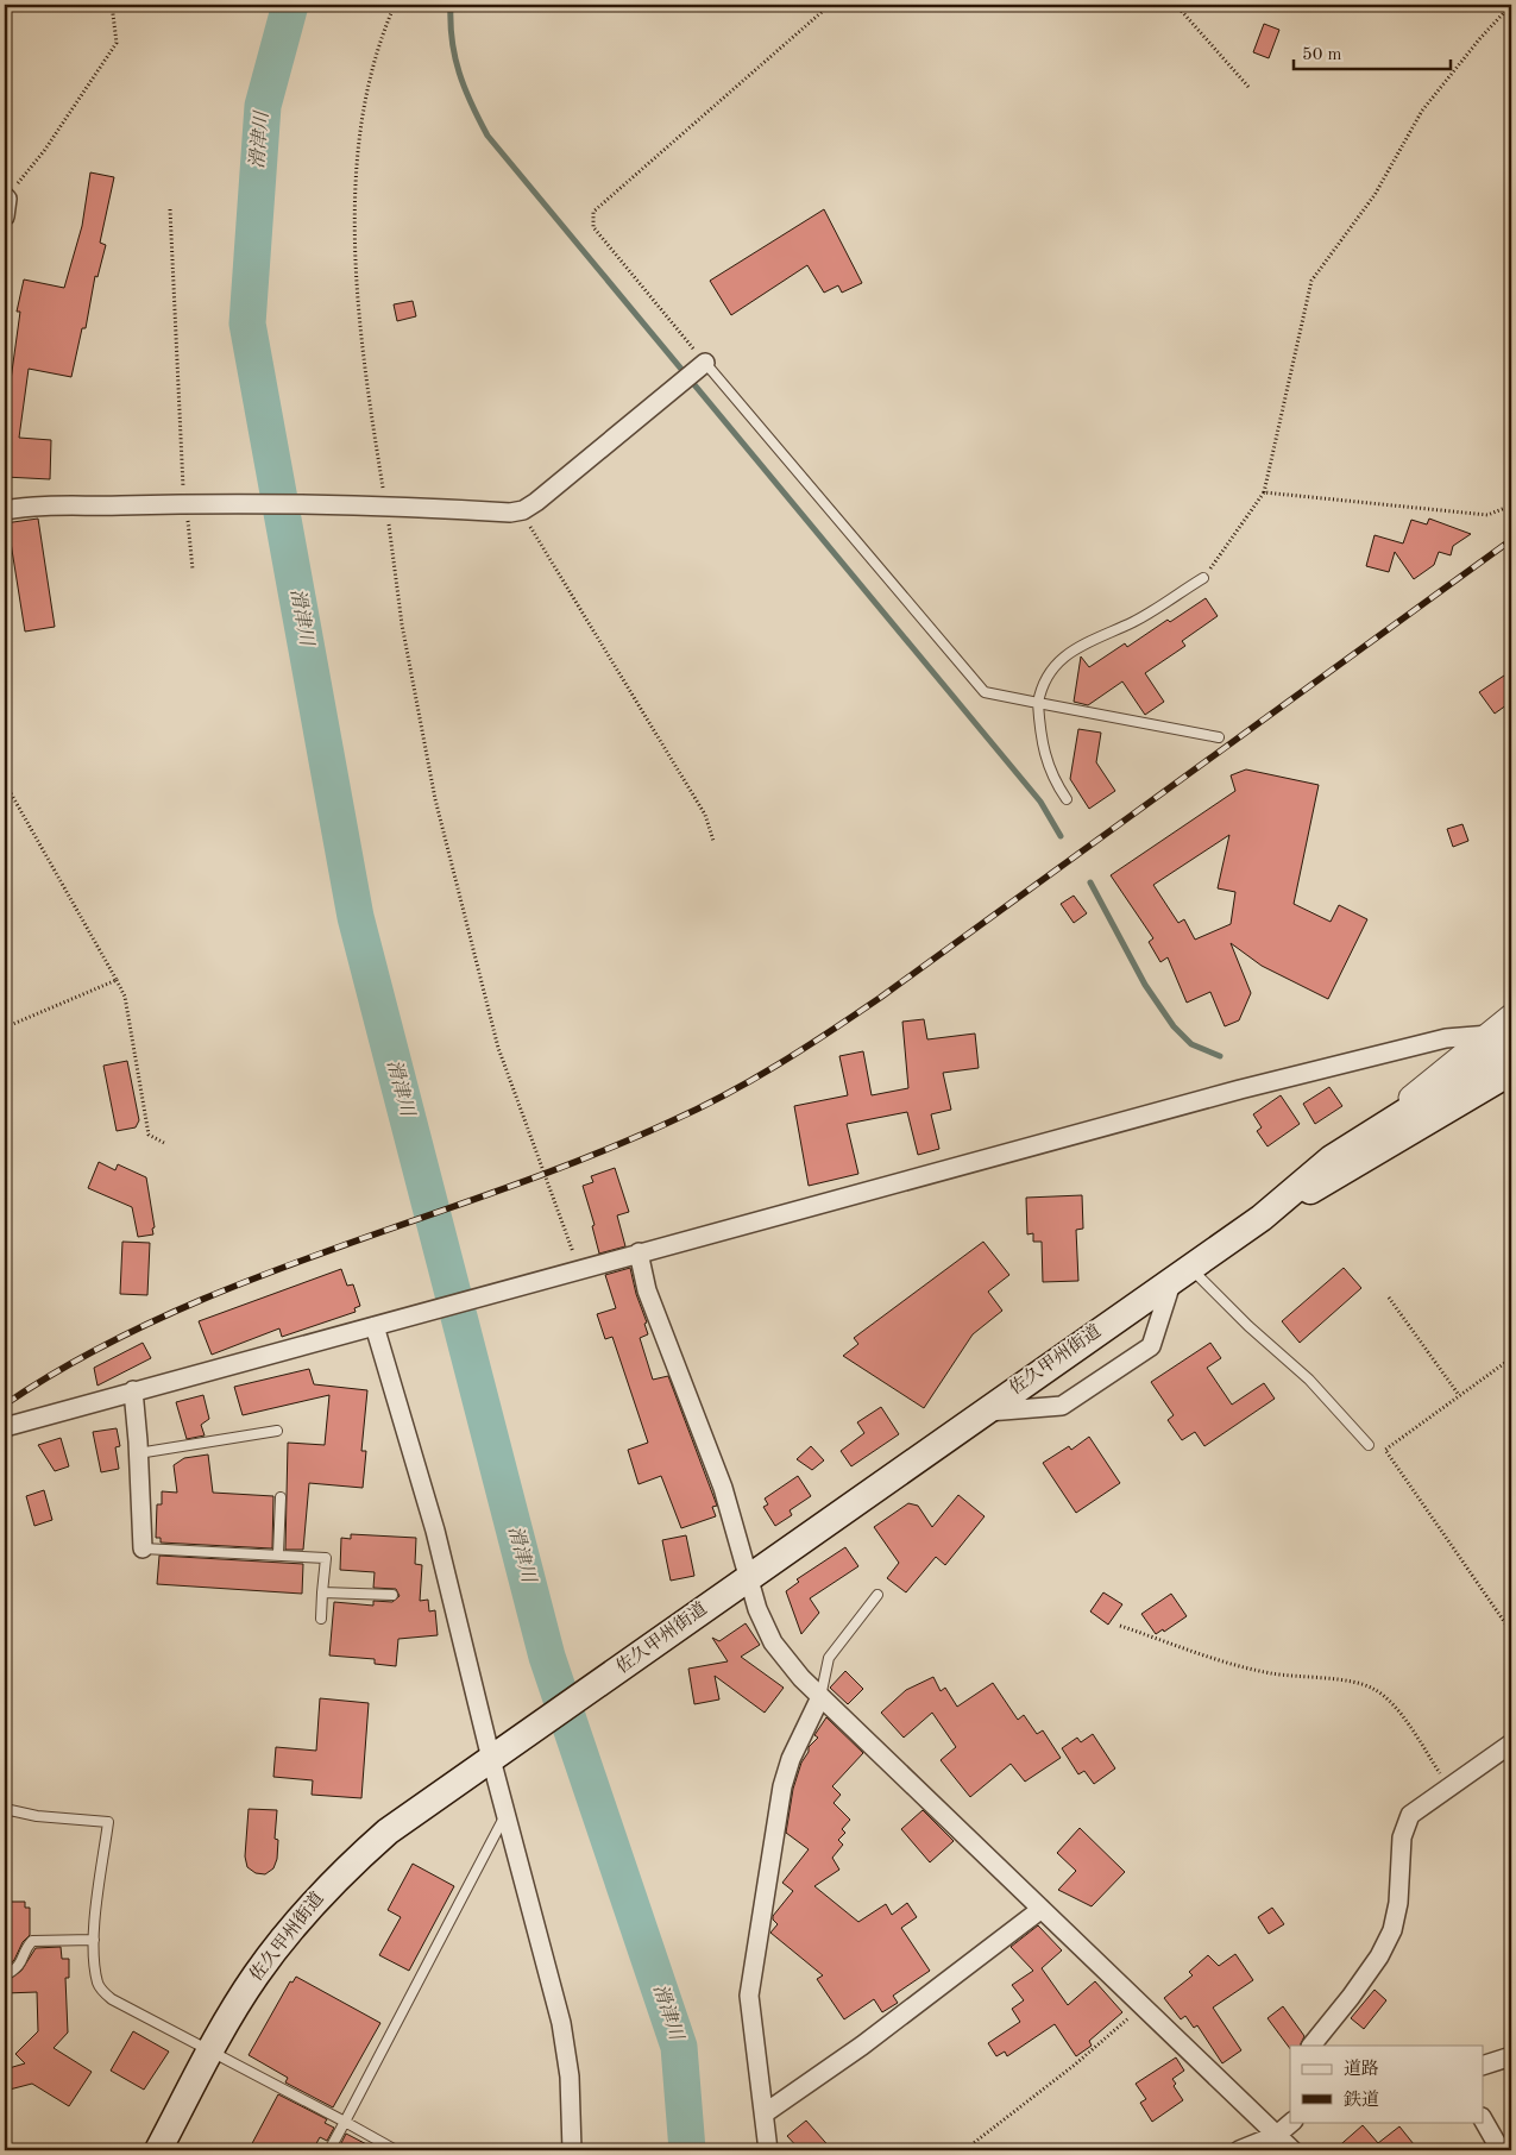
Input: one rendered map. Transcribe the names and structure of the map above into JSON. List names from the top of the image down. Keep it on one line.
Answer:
{"streets":{"main road":["佐久甲州街道"]},"water":["滑津川"],"legend":["道路","鉄道"],"scale_bar":"50 m"}
